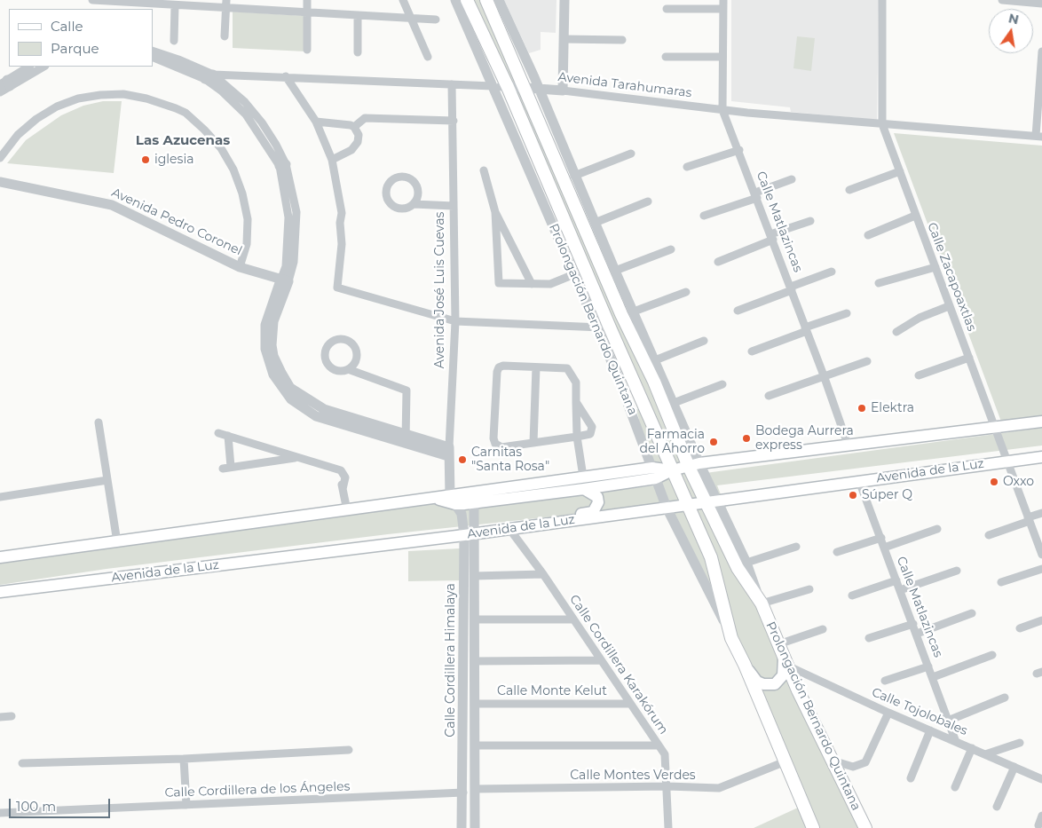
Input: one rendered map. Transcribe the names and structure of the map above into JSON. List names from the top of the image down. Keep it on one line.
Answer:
{"streets":{"main road":["Prolongación Bernardo Quintana","Avenida de la Luz"],"street":["Avenida Tarahumaras","Avenida Pedro Coronel","Calle Matlazincas","Calle Zacapoaxtlas","Avenida José Luis Cuevas","Calle Cordillera Himalaya","Calle Cordillera Karakórum","Calle Monte Kelut","Calle Tojolobales","Calle Montes Verdes","Calle Cordillera de los Ángeles"]},"crossings":[["Avenida Tarahumaras","Calle Matlazincas"],["Avenida Tarahumaras","Calle Zacapoaxtlas"],["Avenida Tarahumaras","Avenida José Luis Cuevas"],["Avenida Tarahumaras","Prolongación Bernardo Quintana"],["Calle Matlazincas","Avenida de la Luz"],["Calle Matlazincas","Calle Tojolobales"],["Calle Zacapoaxtlas","Avenida de la Luz"],["Avenida José Luis Cuevas","Calle Cordillera Himalaya"],["Prolongación Bernardo Quintana","Avenida de la Luz"],["Prolongación Bernardo Quintana","Calle Tojolobales"],["Prolongación Bernardo Quintana","Calle Montes Verdes"],["Avenida de la Luz","Calle Cordillera Himalaya"],["Avenida de la Luz","Calle Cordillera Karakórum"],["Calle Cordillera Himalaya","Calle Monte Kelut"],["Calle Cordillera Himalaya","Calle Montes Verdes"],["Calle Cordillera Himalaya","Calle Cordillera de los Ángeles"],["Calle Cordillera Karakórum","Calle Monte Kelut"],["Calle Cordillera Karakórum","Calle Montes Verdes"]],"districts":["Las Azucenas"],"places":["iglesia","Elektra","Bodega Aurrera express","Farmacia del Ahorro","Carnitas \"Santa Rosa\"","Oxxo","Súper Q"],"legend":["Calle","Parque"],"scale_bar":"100 m","north":"top"}
